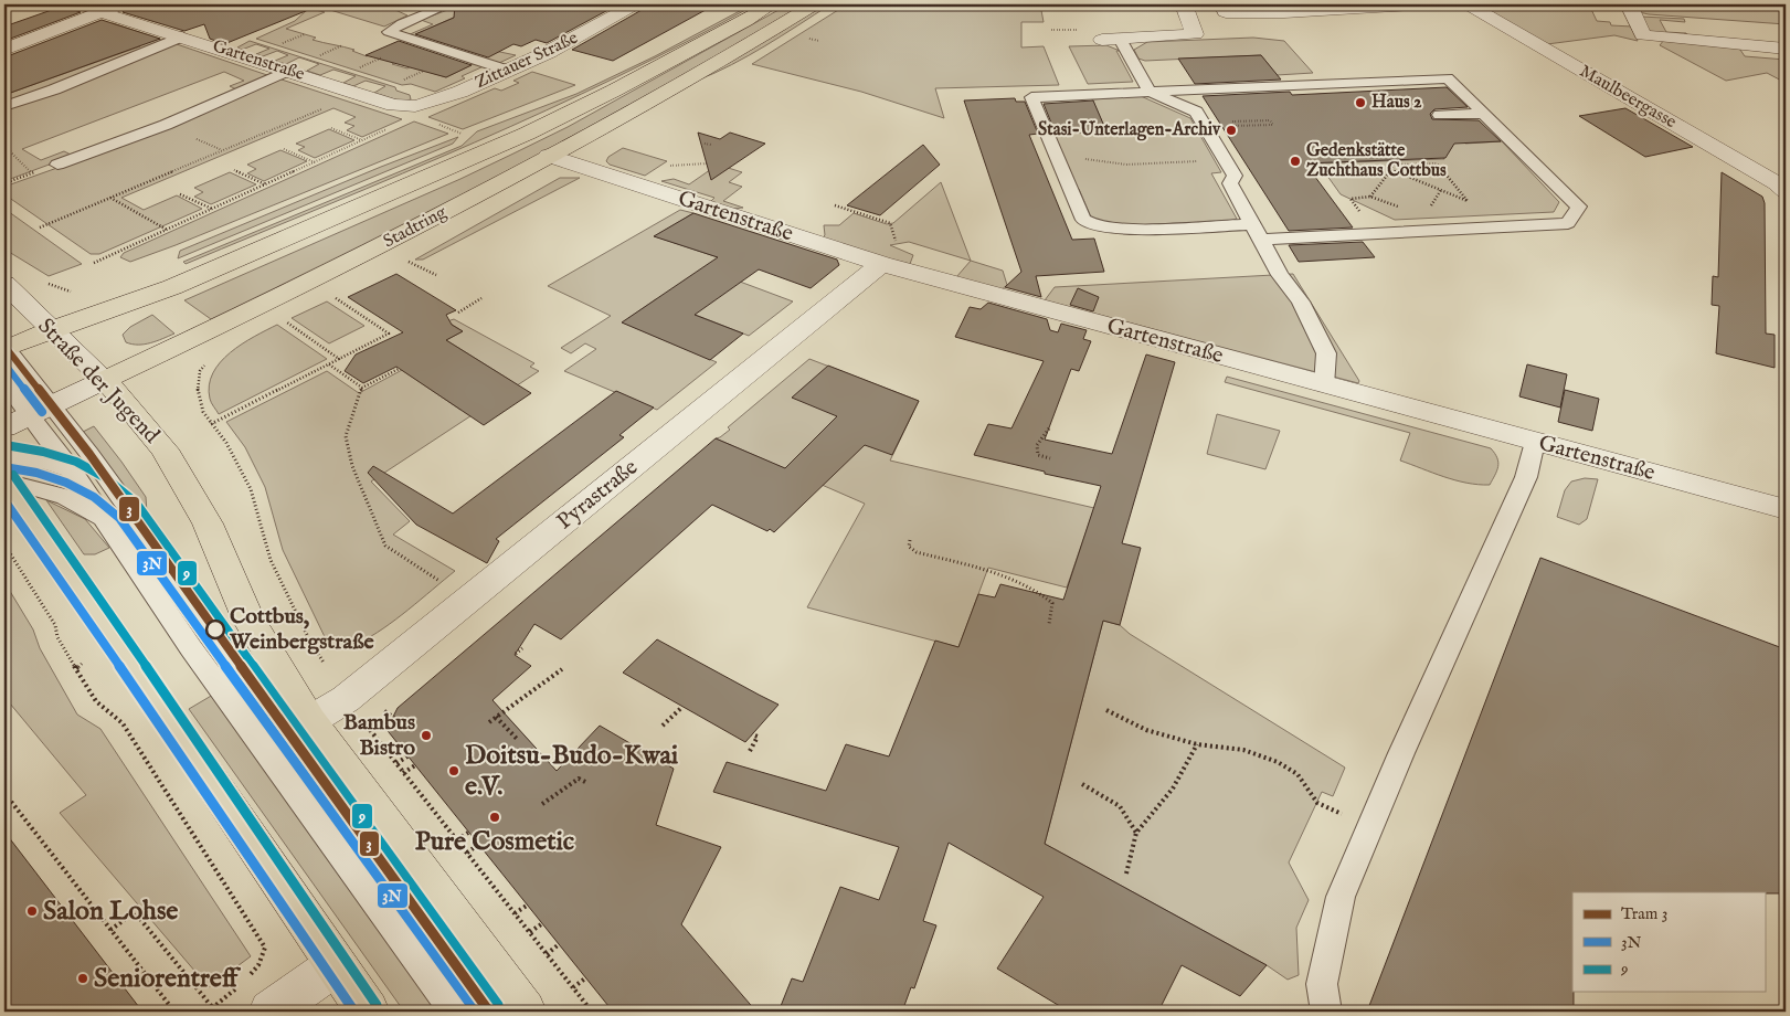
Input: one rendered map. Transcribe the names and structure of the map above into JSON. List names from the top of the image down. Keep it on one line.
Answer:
{"streets":{"main road":["Stadtring","Straße der Jugend"],"street":["Gartenstraße","Zittauer Straße","Maulbeergasse","Pyrastraße"]},"crossings":[["Gartenstraße","Zittauer Straße"],["Gartenstraße","Stadtring"],["Gartenstraße","Pyrastraße"],["Stadtring","Straße der Jugend"],["Straße der Jugend","Pyrastraße"]],"places":["Haus 2","Stasi-Unterlagen-Archiv","Gedenkstätte Zuchthaus Cottbus","Cottbus, Weinbergstraße","Bambus Bistro","Doitsu-Budo-Kwai e.V.","Pure Cosmetic","Salon Lohse","Seniorentreff"],"lines":["tram line 3","transit line 3N","transit line 9"],"legend":["Tram 3","3N","9"]}
